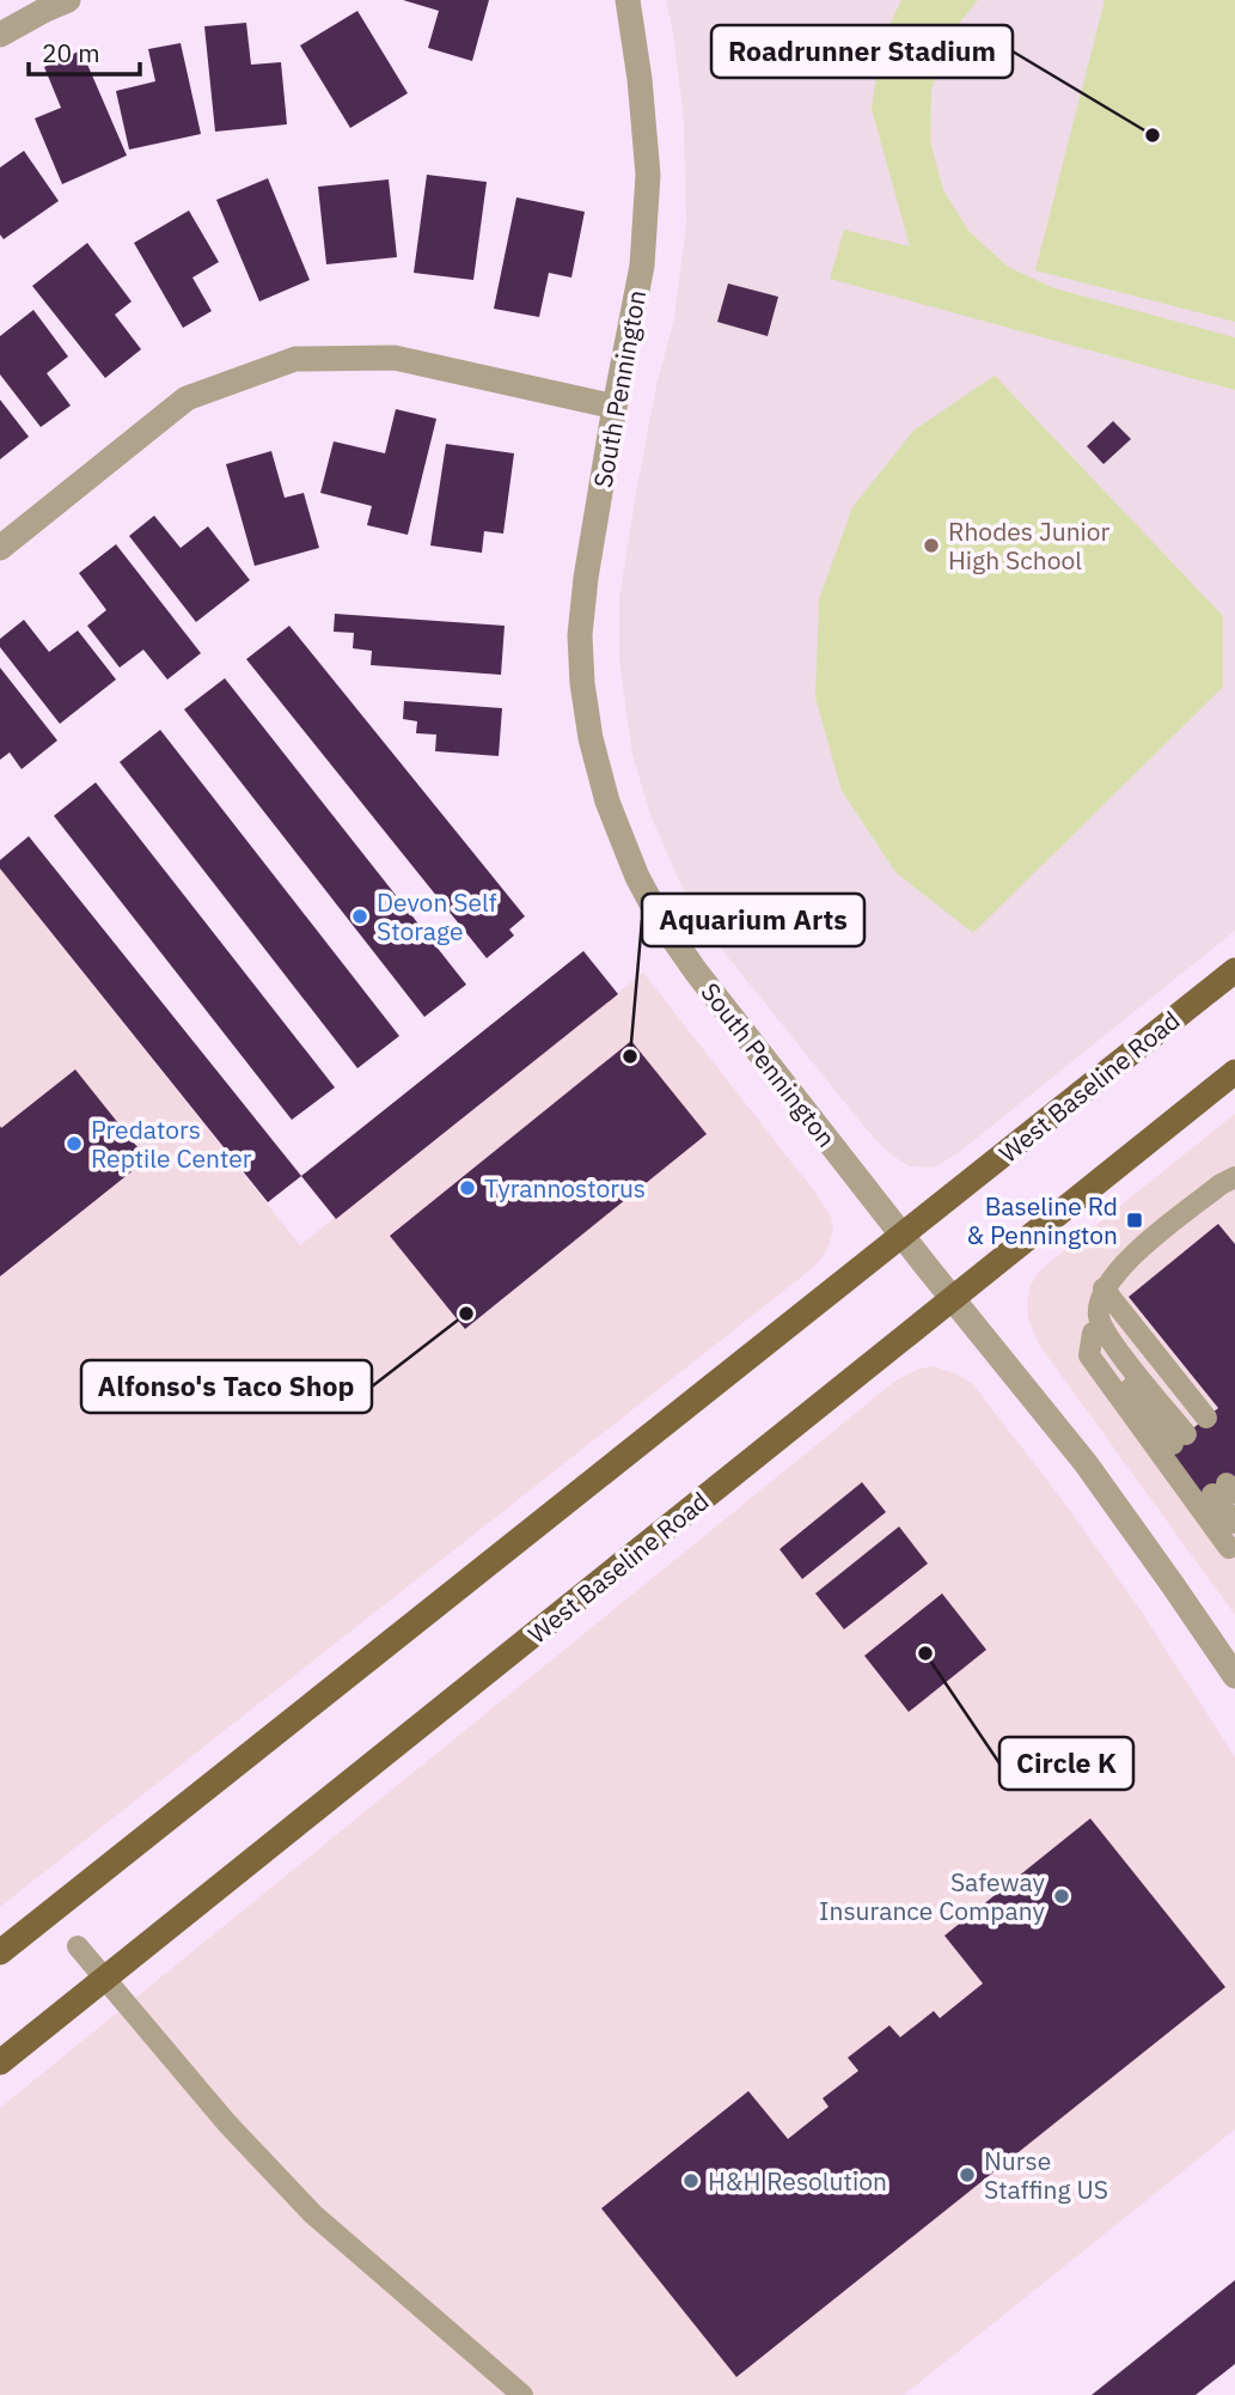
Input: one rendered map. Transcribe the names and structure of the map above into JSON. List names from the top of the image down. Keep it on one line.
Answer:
{"streets":{"main road":["West Baseline Road"],"street":["South Pennington"]},"crossings":[["South Pennington","West Baseline Road"]],"places":{"other":["Roadrunner Stadium","Rhodes Junior High School","Devon Self Storage","Aquarium Arts","Predators Reptile Center","Tyrannostorus","Alfonso's Taco Shop","Circle K","Safeway Insurance Company","Nurse Staffing US","H&H Resolution"],"transit":["Baseline Rd & Pennington"]},"scale_bar":"20 m"}
